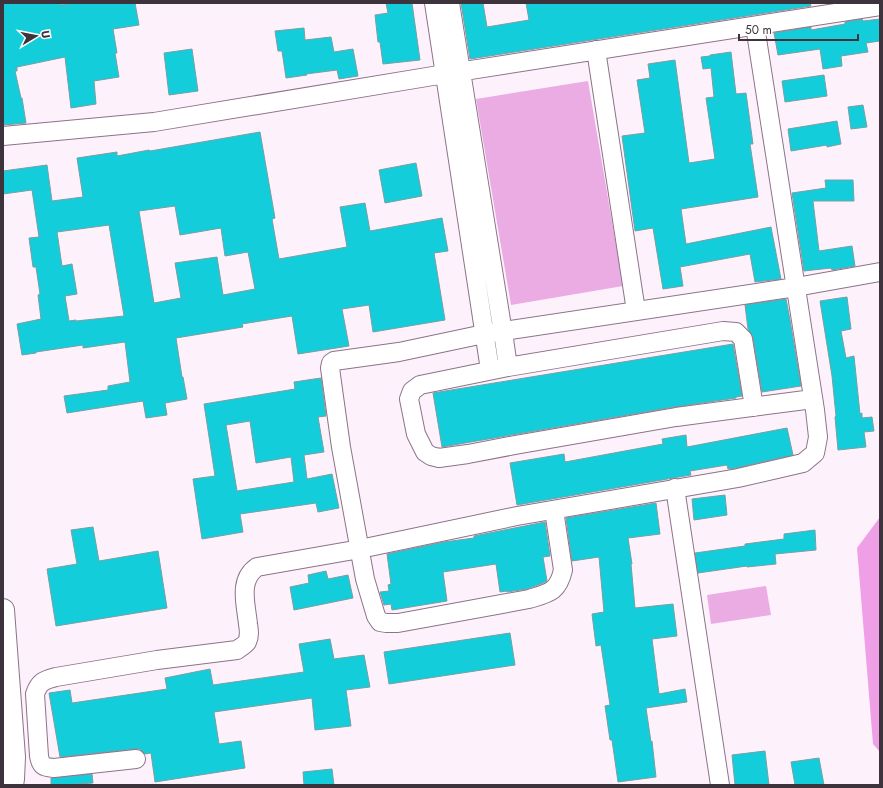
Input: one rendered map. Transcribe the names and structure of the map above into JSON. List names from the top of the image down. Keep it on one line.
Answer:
{"scale_bar":"50 m","north":"right"}
